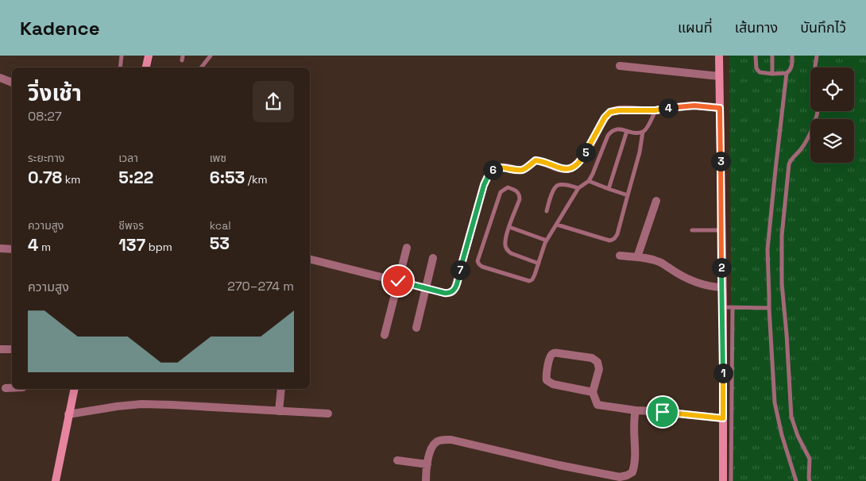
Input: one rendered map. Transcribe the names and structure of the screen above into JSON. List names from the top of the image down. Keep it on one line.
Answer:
{"page":{"header":"Kadence","nav":["แผนที่","เส้นทาง","บันทึกไว้"],"heading":["วิ่งเช้า","08:27"],"pins":["4","5","3","6","2","7","1"],"stats":[["ระยะทาง","0.78 km"],["เวลา","5:22"],["เพซ","6:53 /km"],["ความสูง","4 m"],["ชีพจร","137 bpm"],["kcal","53"]],"chart":["ความสูง","270–274 m"]}}
